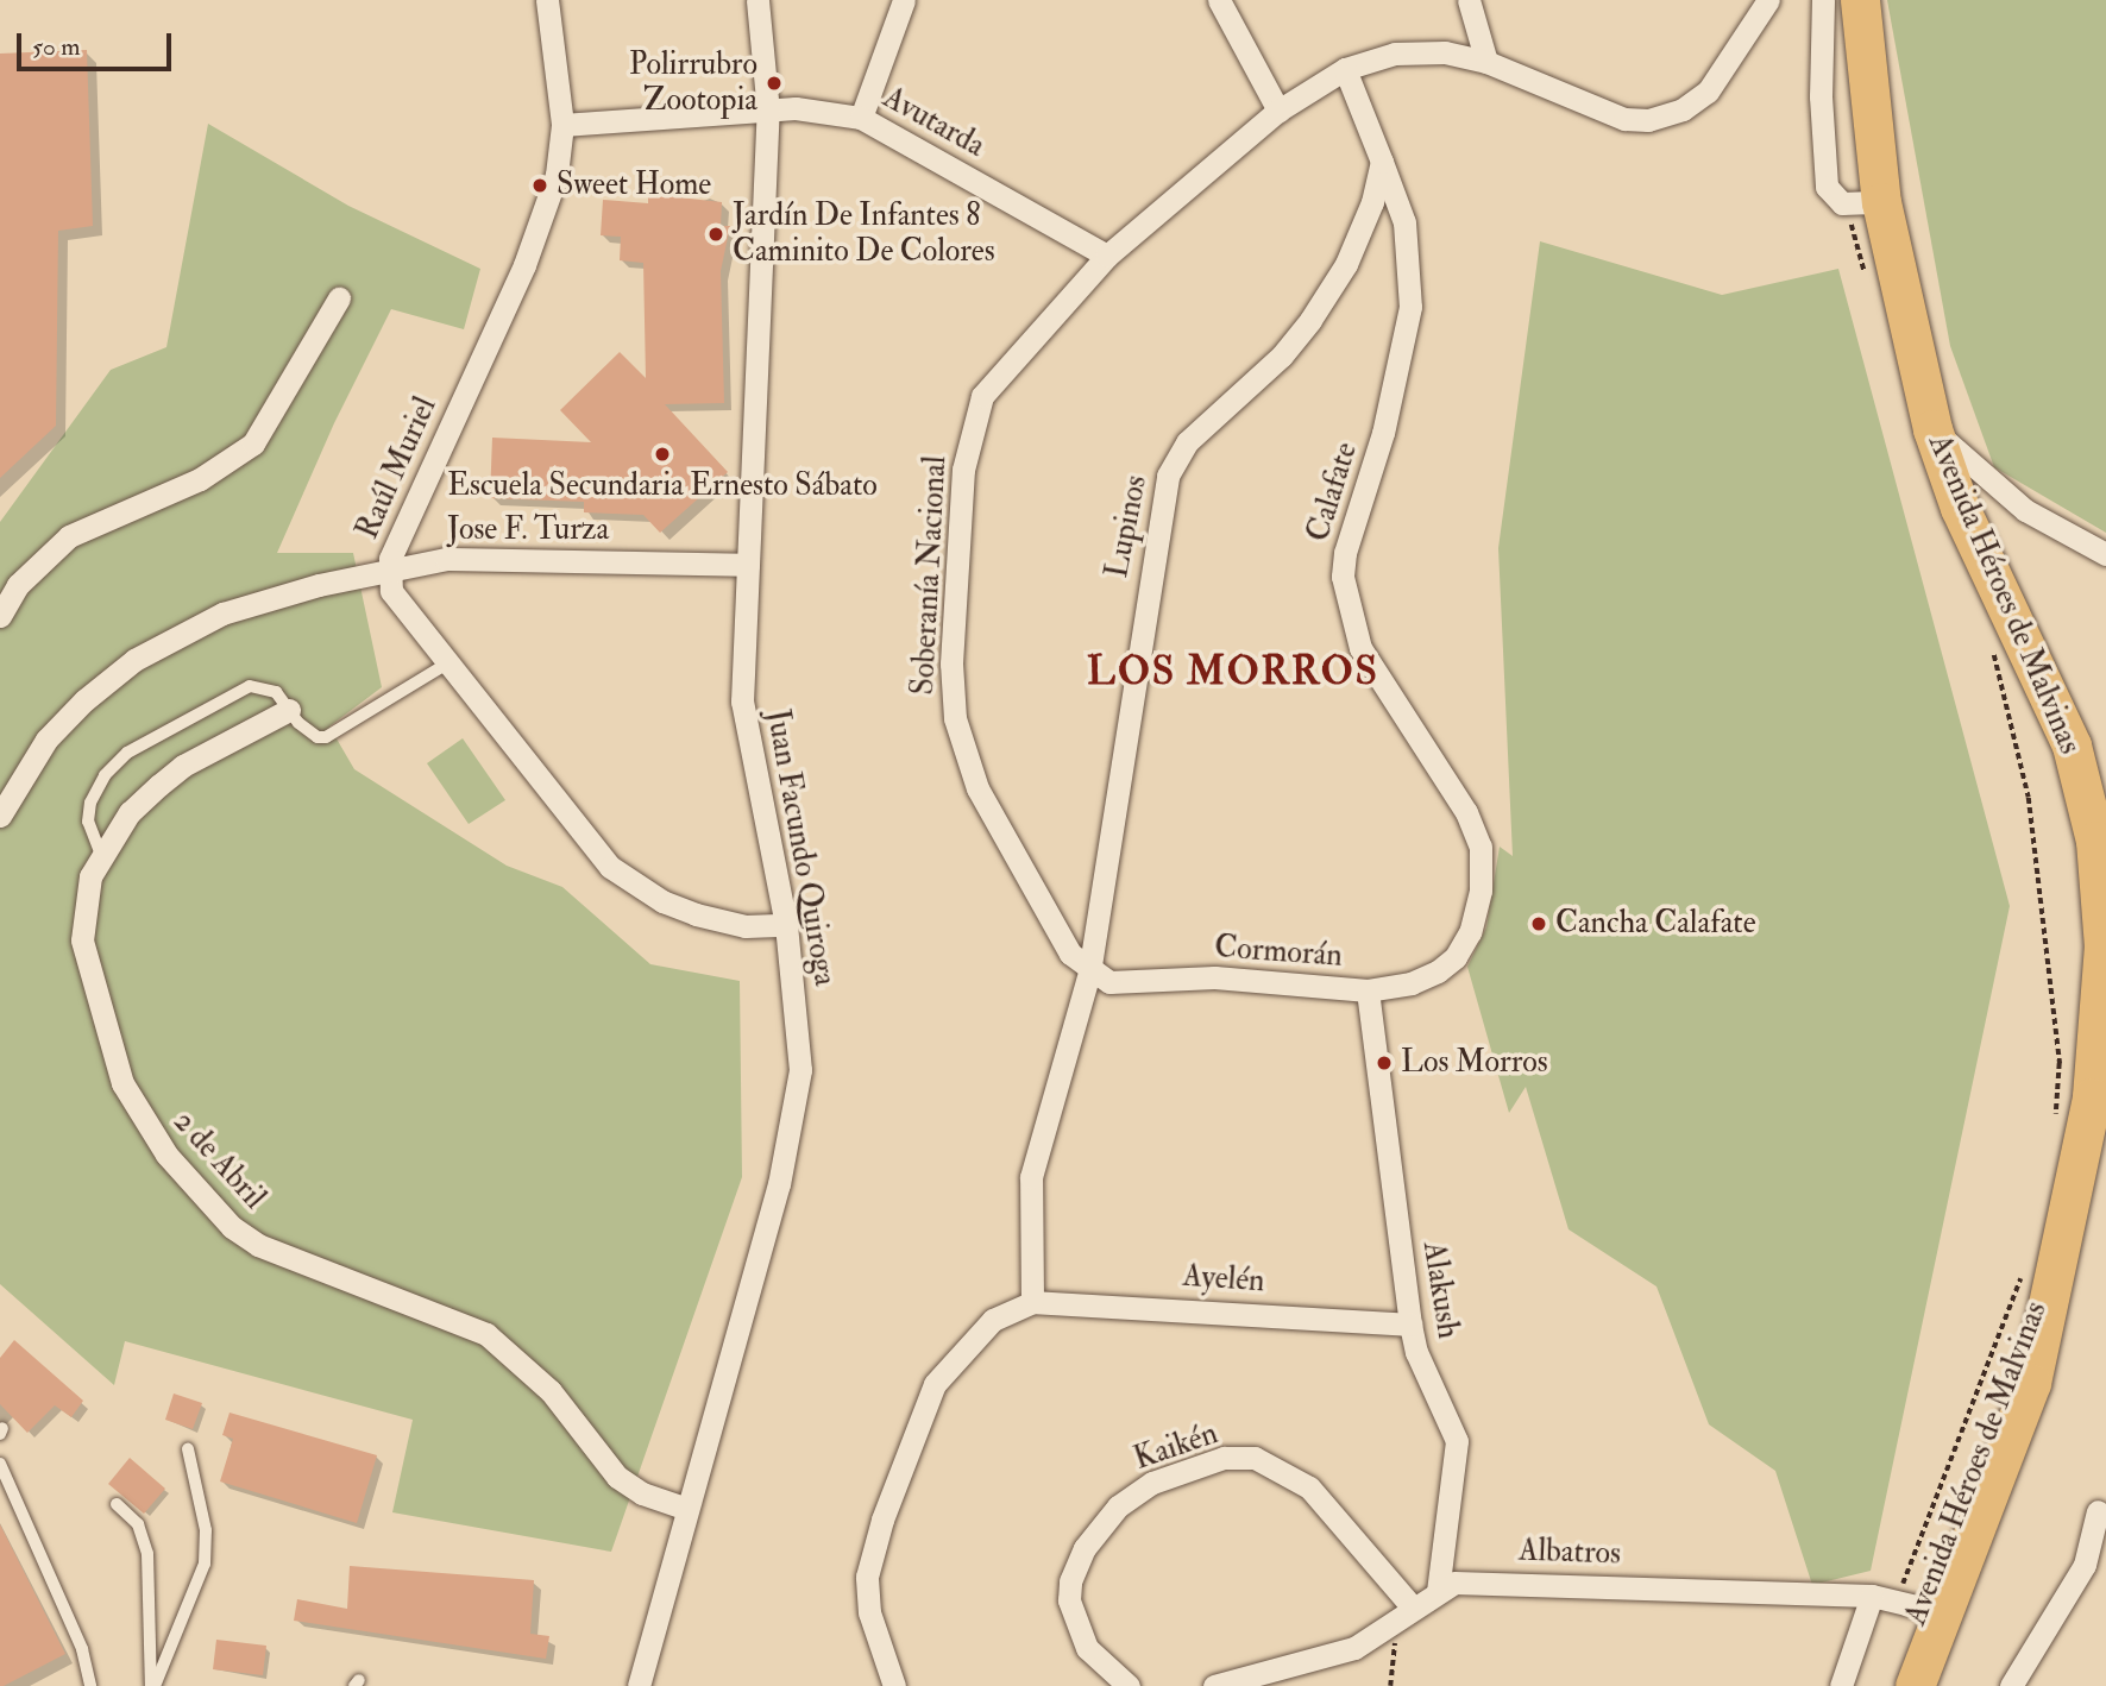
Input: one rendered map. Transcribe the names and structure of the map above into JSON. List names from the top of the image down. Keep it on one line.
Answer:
{"streets":{"highway":["Avenida Héroes de Malvinas"],"street":["Avutarda","Raúl Muriel","Calafate","Lupinos","Jose F. Turza","Soberanía Nacional","Juan Facundo Quiroga","Cormorán","2 de Abril","Ayelén","Alakush","Kaikén","Albatros"]},"crossings":[["Avutarda","Raúl Muriel"],["Avutarda","Soberanía Nacional"],["Avutarda","Juan Facundo Quiroga"],["Raúl Muriel","Jose F. Turza"],["Raúl Muriel","Juan Facundo Quiroga"],["Calafate","Lupinos"],["Calafate","Cormorán"],["Lupinos","Soberanía Nacional"],["Lupinos","Cormorán"],["Jose F. Turza","Juan Facundo Quiroga"],["Soberanía Nacional","Cormorán"],["Avenida Héroes de Malvinas","Albatros"],["Juan Facundo Quiroga","2 de Abril"],["Cormorán","Alakush"],["Ayelén","Alakush"],["Alakush","Albatros"],["Kaikén","Albatros"]],"districts":["LOS MORROS"],"places":["Polirrubro Zootopia","Sweet Home","Jardín De Infantes 8 Caminito De Colores","Escuela Secundaria Ernesto Sábato","Cancha Calafate","Los Morros"],"scale_bar":"50 m"}
